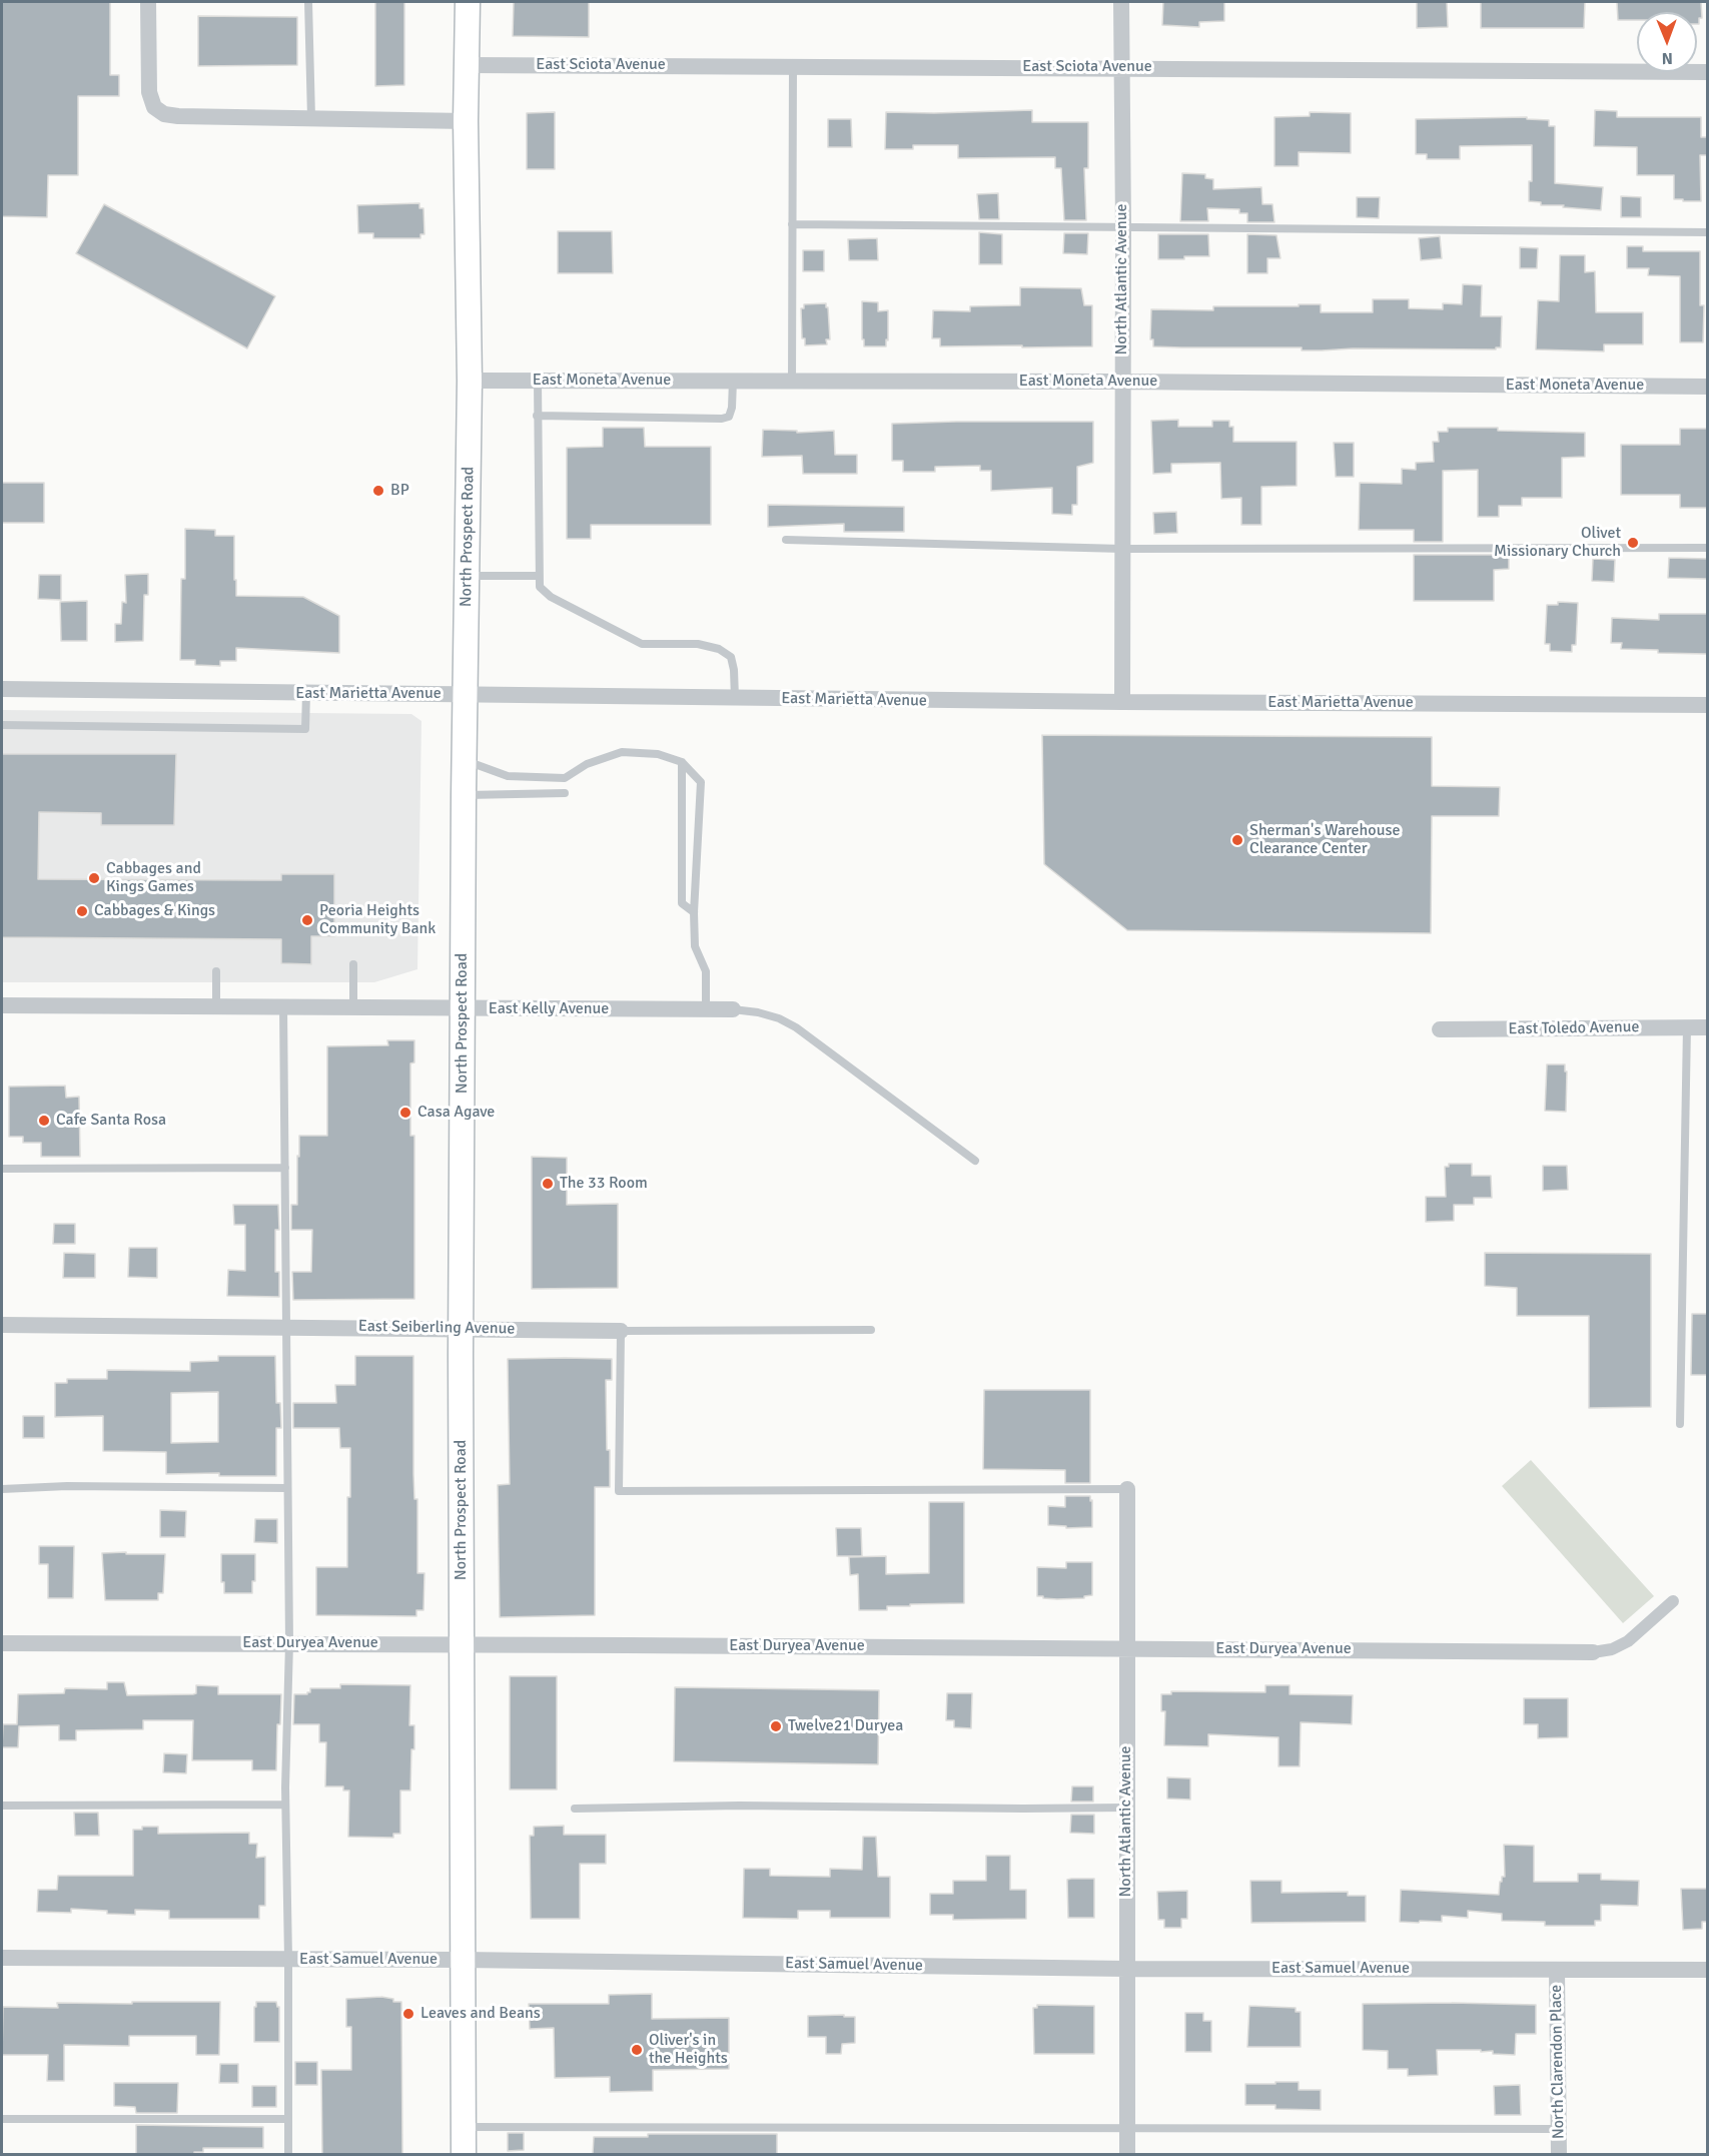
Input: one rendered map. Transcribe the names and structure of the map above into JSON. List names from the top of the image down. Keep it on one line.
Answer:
{"streets":{"main road":["North Prospect Road"],"street":["East Sciota Avenue","North Atlantic Avenue","East Moneta Avenue","East Marietta Avenue","East Kelly Avenue","East Toledo Avenue","East Seiberling Avenue","East Duryea Avenue","East Samuel Avenue","North Clarendon Place"]},"crossings":[["East Sciota Avenue","North Atlantic Avenue"],["East Sciota Avenue","North Prospect Road"],["North Atlantic Avenue","East Moneta Avenue"],["North Atlantic Avenue","East Marietta Avenue"],["North Atlantic Avenue","East Duryea Avenue"],["North Atlantic Avenue","East Samuel Avenue"],["East Moneta Avenue","North Prospect Road"],["North Prospect Road","East Marietta Avenue"],["North Prospect Road","East Kelly Avenue"],["North Prospect Road","East Seiberling Avenue"],["North Prospect Road","East Duryea Avenue"],["North Prospect Road","East Samuel Avenue"],["East Samuel Avenue","North Clarendon Place"]],"places":["BP","Olivet Missionary Church","Sherman's Warehouse Clearance Center","Cabbages and Kings Games","Cabbages & Kings","Peoria Heights Community Bank","Casa Agave","Cafe Santa Rosa","The 33 Room","Twelve21 Duryea","Leaves and Beans","Oliver's in the Heights"],"north":"bottom"}
